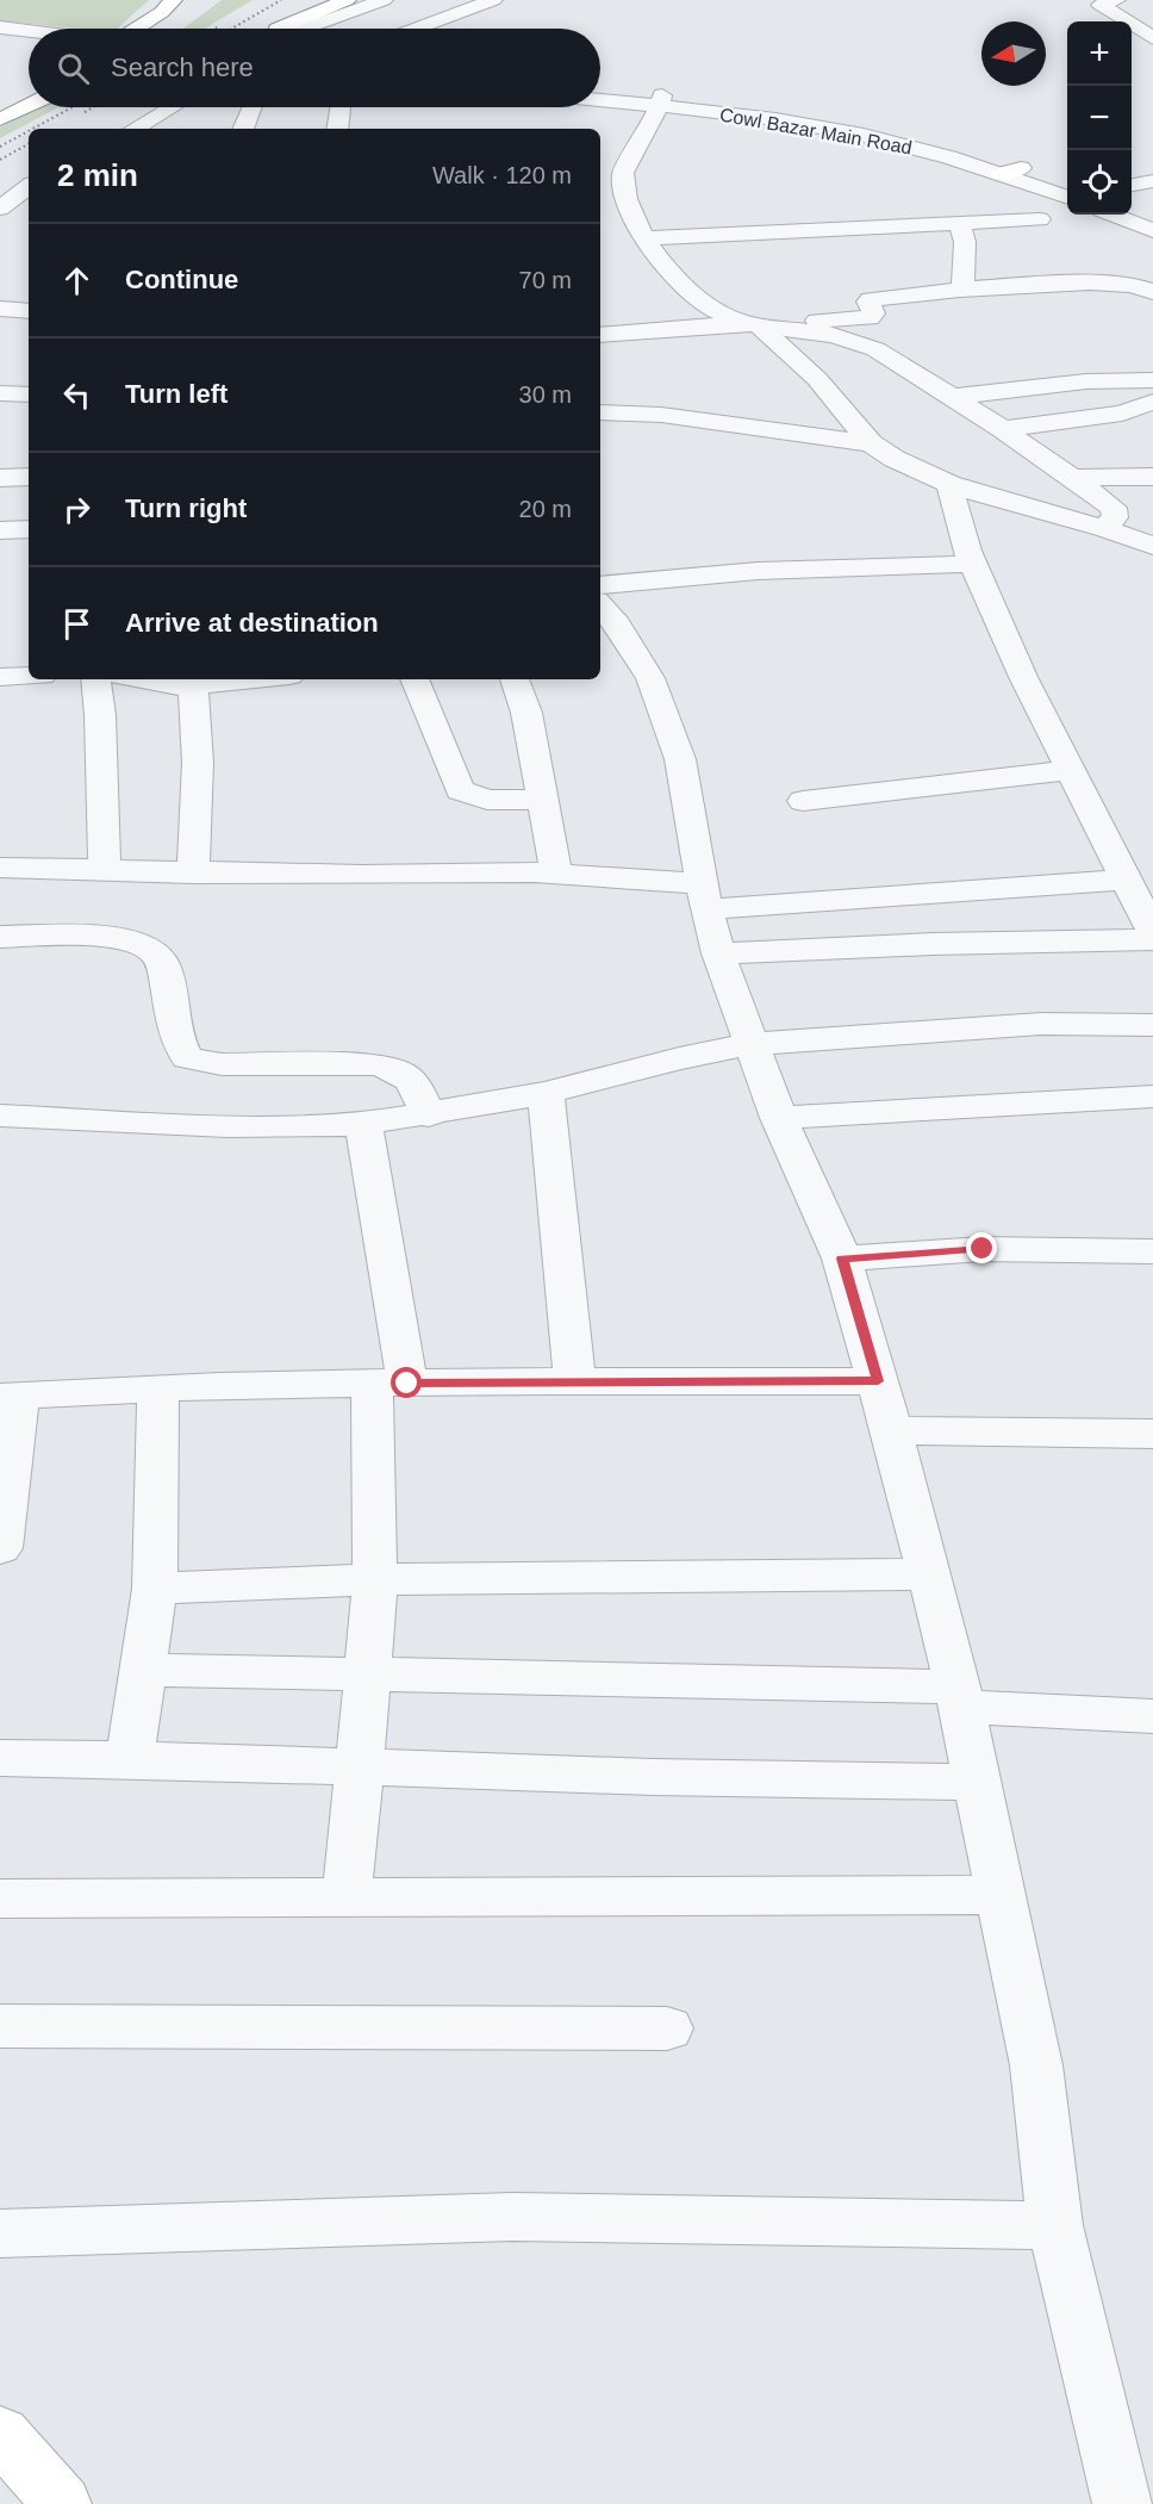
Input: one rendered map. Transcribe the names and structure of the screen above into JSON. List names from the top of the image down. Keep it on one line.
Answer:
{"streets":{"street":["Cowl Bazar Main Road"]},"north":"left","page":{"map_buttons":["+","−"],"search":"Search here","heading":["2 min","Walk · 120 m"],"list":[["Continue","70 m"],["Turn left","30 m"],["Turn right","20 m"],"Arrive at destination"]}}
